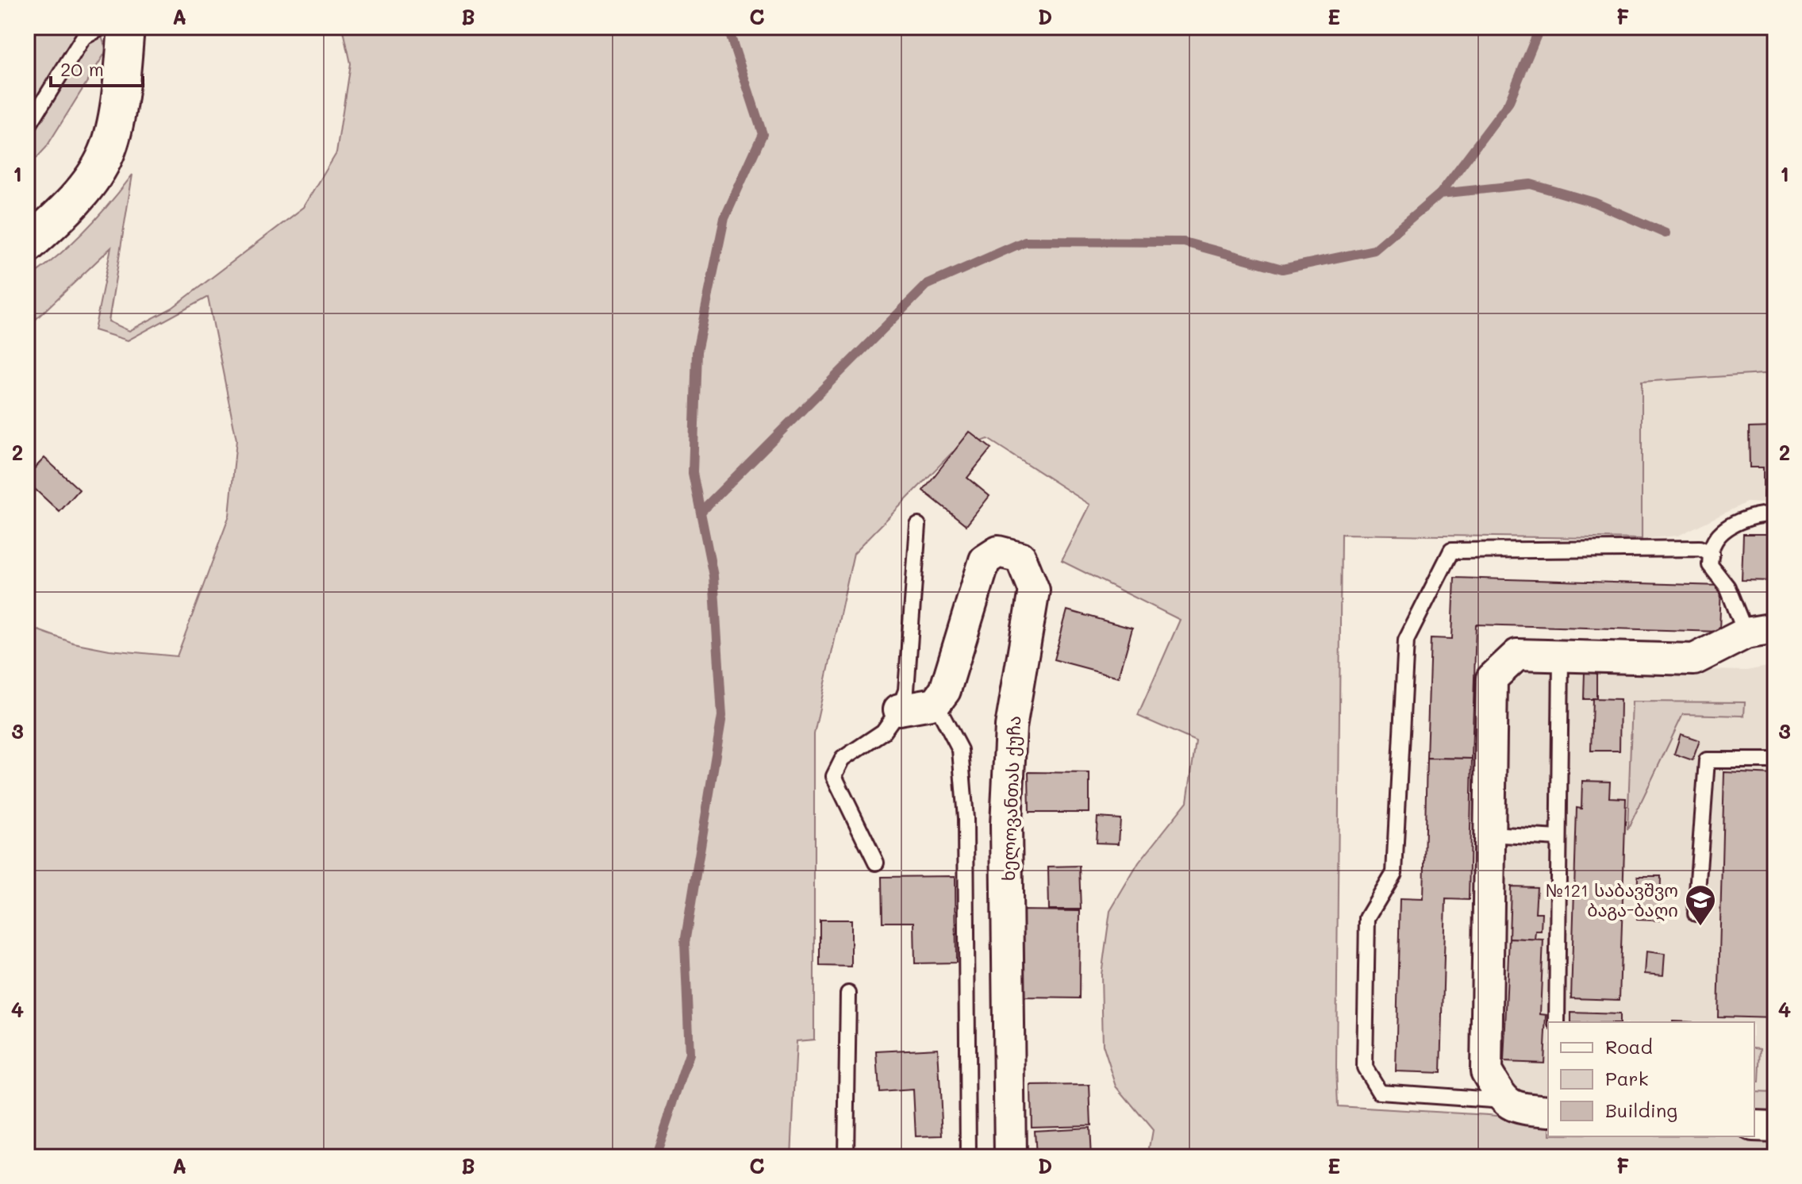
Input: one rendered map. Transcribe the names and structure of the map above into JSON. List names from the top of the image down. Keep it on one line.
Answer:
{"streets":{"street":["ხელოვანთას ქუჩა"]},"places":{"school or university":["№121 საბავშვო ბაგა-ბაღი"]},"legend":["Road","Park","Building"],"scale_bar":"20 m","grid":{"columns":["A","B","C","D","E","F"],"rows":["1","2","3","4"]}}
